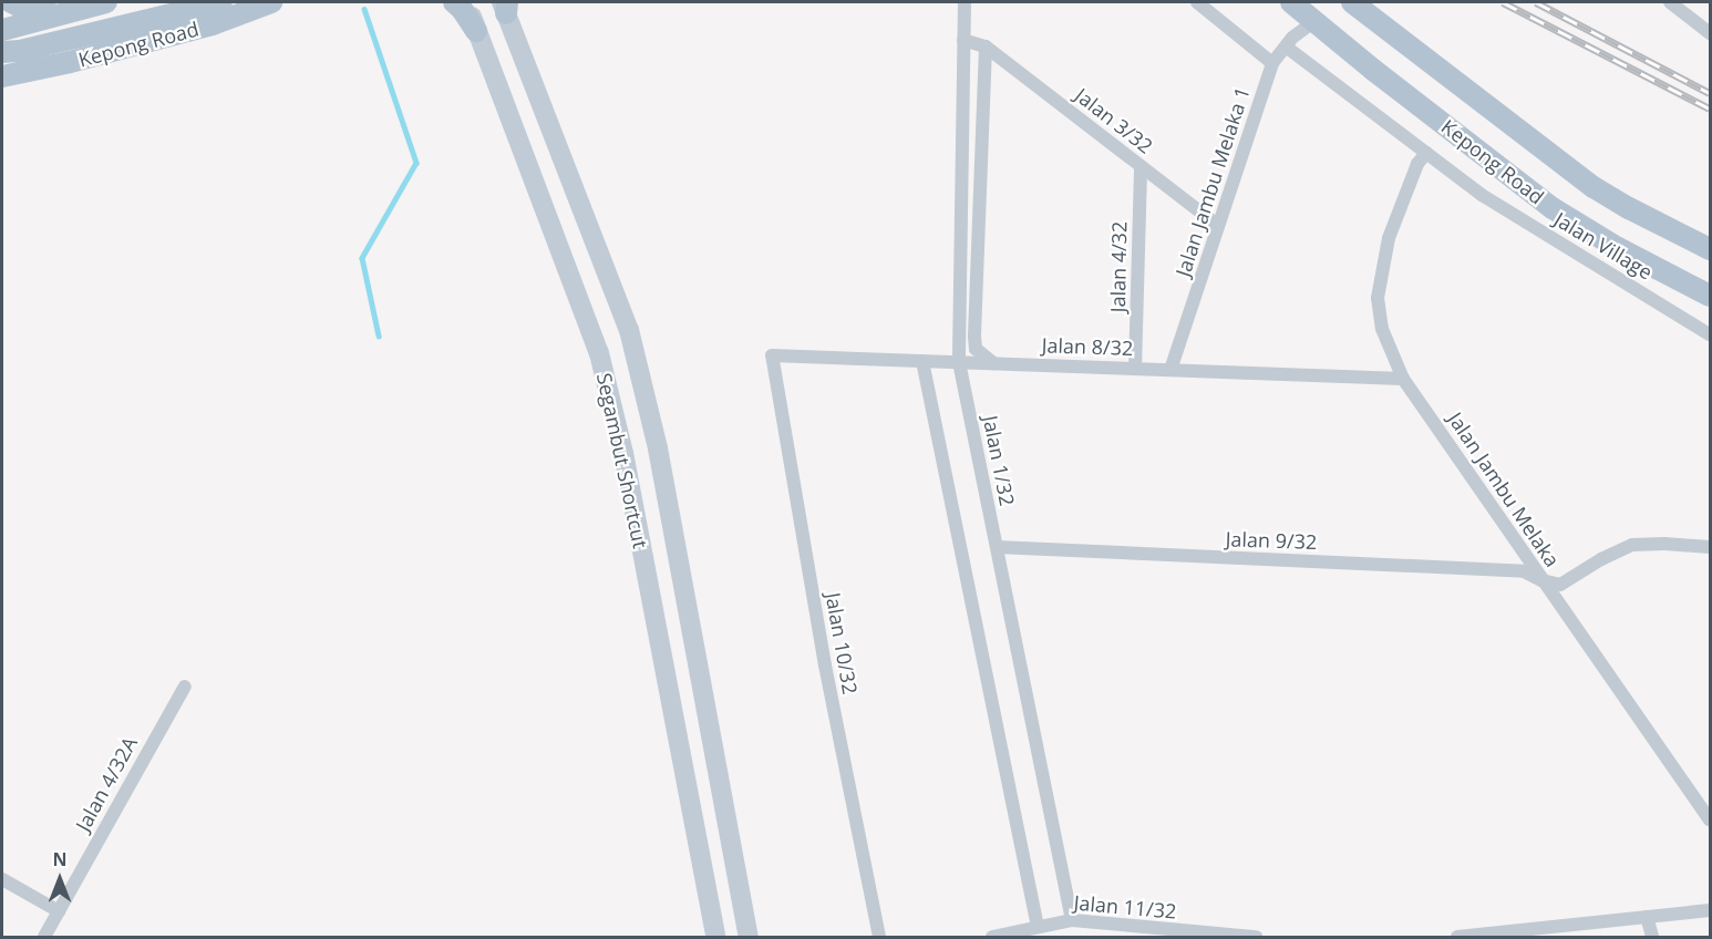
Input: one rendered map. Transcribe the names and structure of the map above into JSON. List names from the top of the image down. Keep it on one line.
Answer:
{"streets":{"main road":["Kepong Road","Segambut Shortcut"],"street":["Jalan 3/32","Jalan Jambu Melaka 1","Jalan Village","Jalan 4/32","Jalan 8/32","Jalan 1/32","Jalan Jambu Melaka","Jalan 9/32","Jalan 10/32","Jalan 4/32A","Jalan 11/32"]},"crossings":[["Kepong Road","Jalan Jambu Melaka 1"],["Jalan 3/32","Jalan Jambu Melaka 1"],["Jalan 3/32","Jalan 4/32"],["Jalan Jambu Melaka 1","Jalan Village"],["Jalan Jambu Melaka 1","Jalan 8/32"],["Jalan Village","Jalan Jambu Melaka"],["Jalan 4/32","Jalan 8/32"],["Jalan 8/32","Jalan 1/32"],["Jalan 8/32","Jalan Jambu Melaka"],["Jalan 8/32","Jalan 10/32"],["Jalan 1/32","Jalan 9/32"],["Jalan 1/32","Jalan 11/32"],["Jalan Jambu Melaka","Jalan 9/32"]],"north":"top"}
